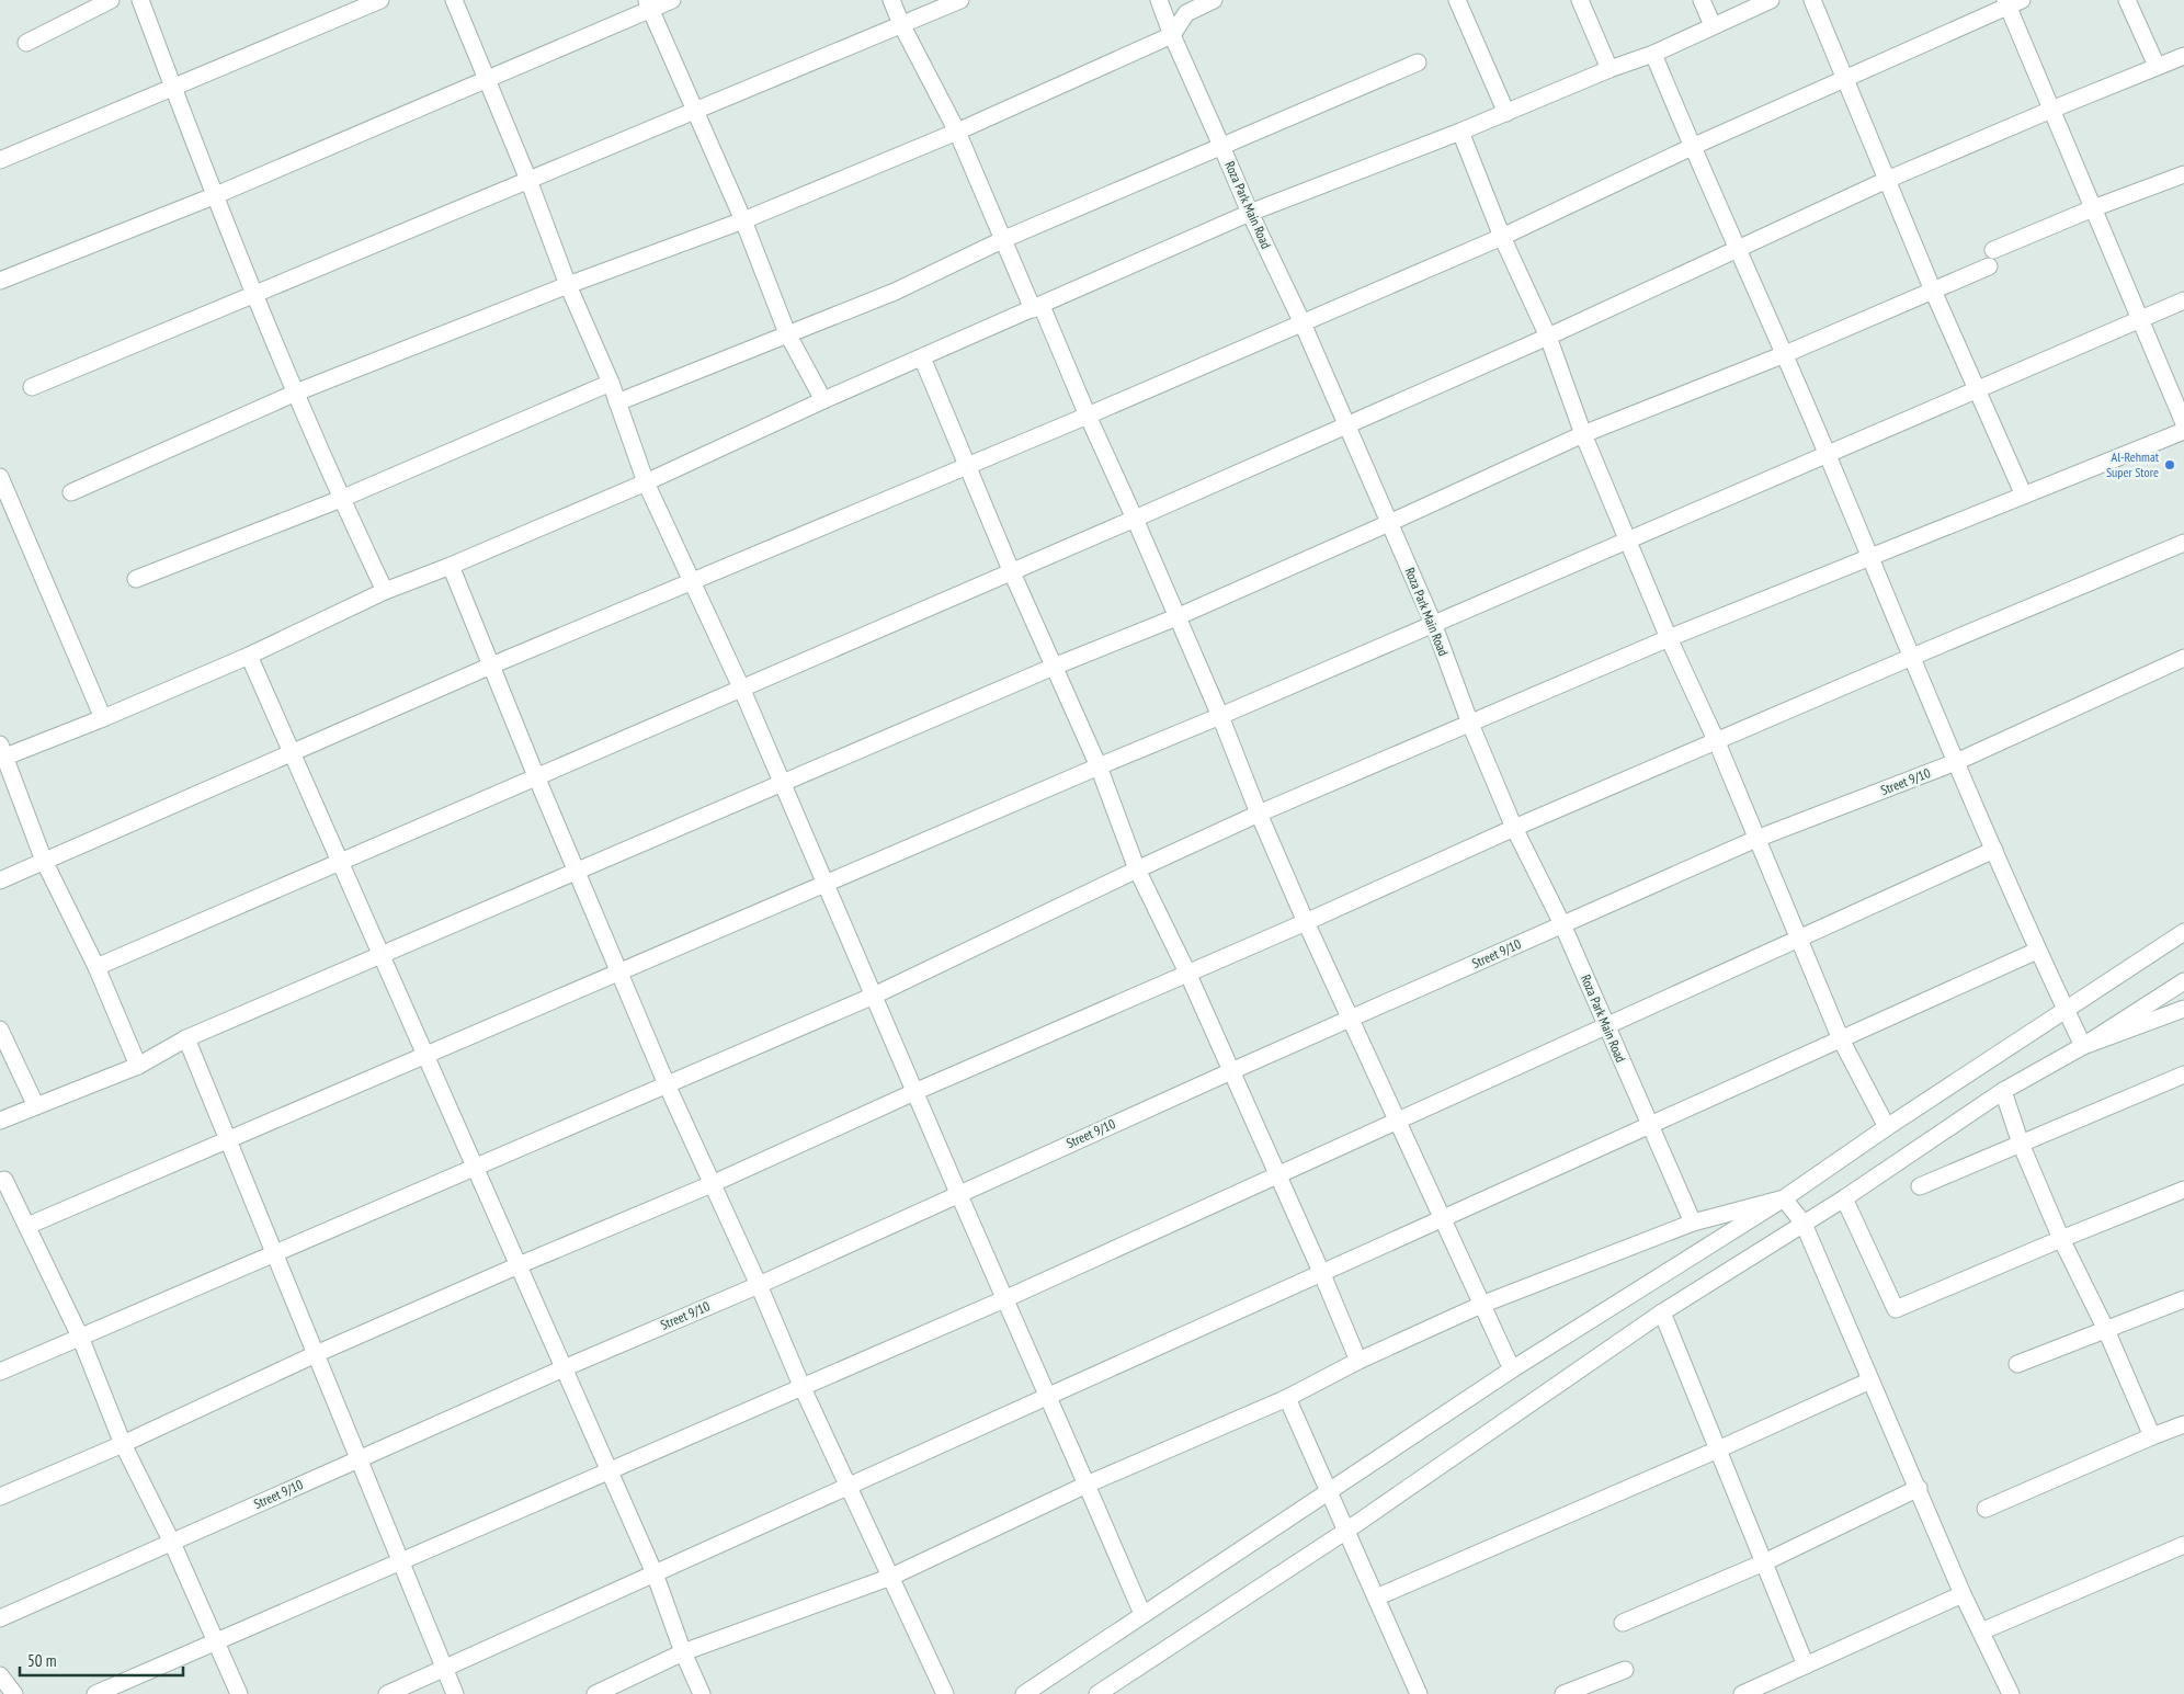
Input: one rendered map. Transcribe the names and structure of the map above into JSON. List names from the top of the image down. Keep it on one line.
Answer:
{"streets":{"street":["Roza Park Main Road","Street 9/10"]},"crossings":[["Roza Park Main Road","Street 9/10"]],"places":["Al-Rehmat Super Store"],"scale_bar":"50 m"}
